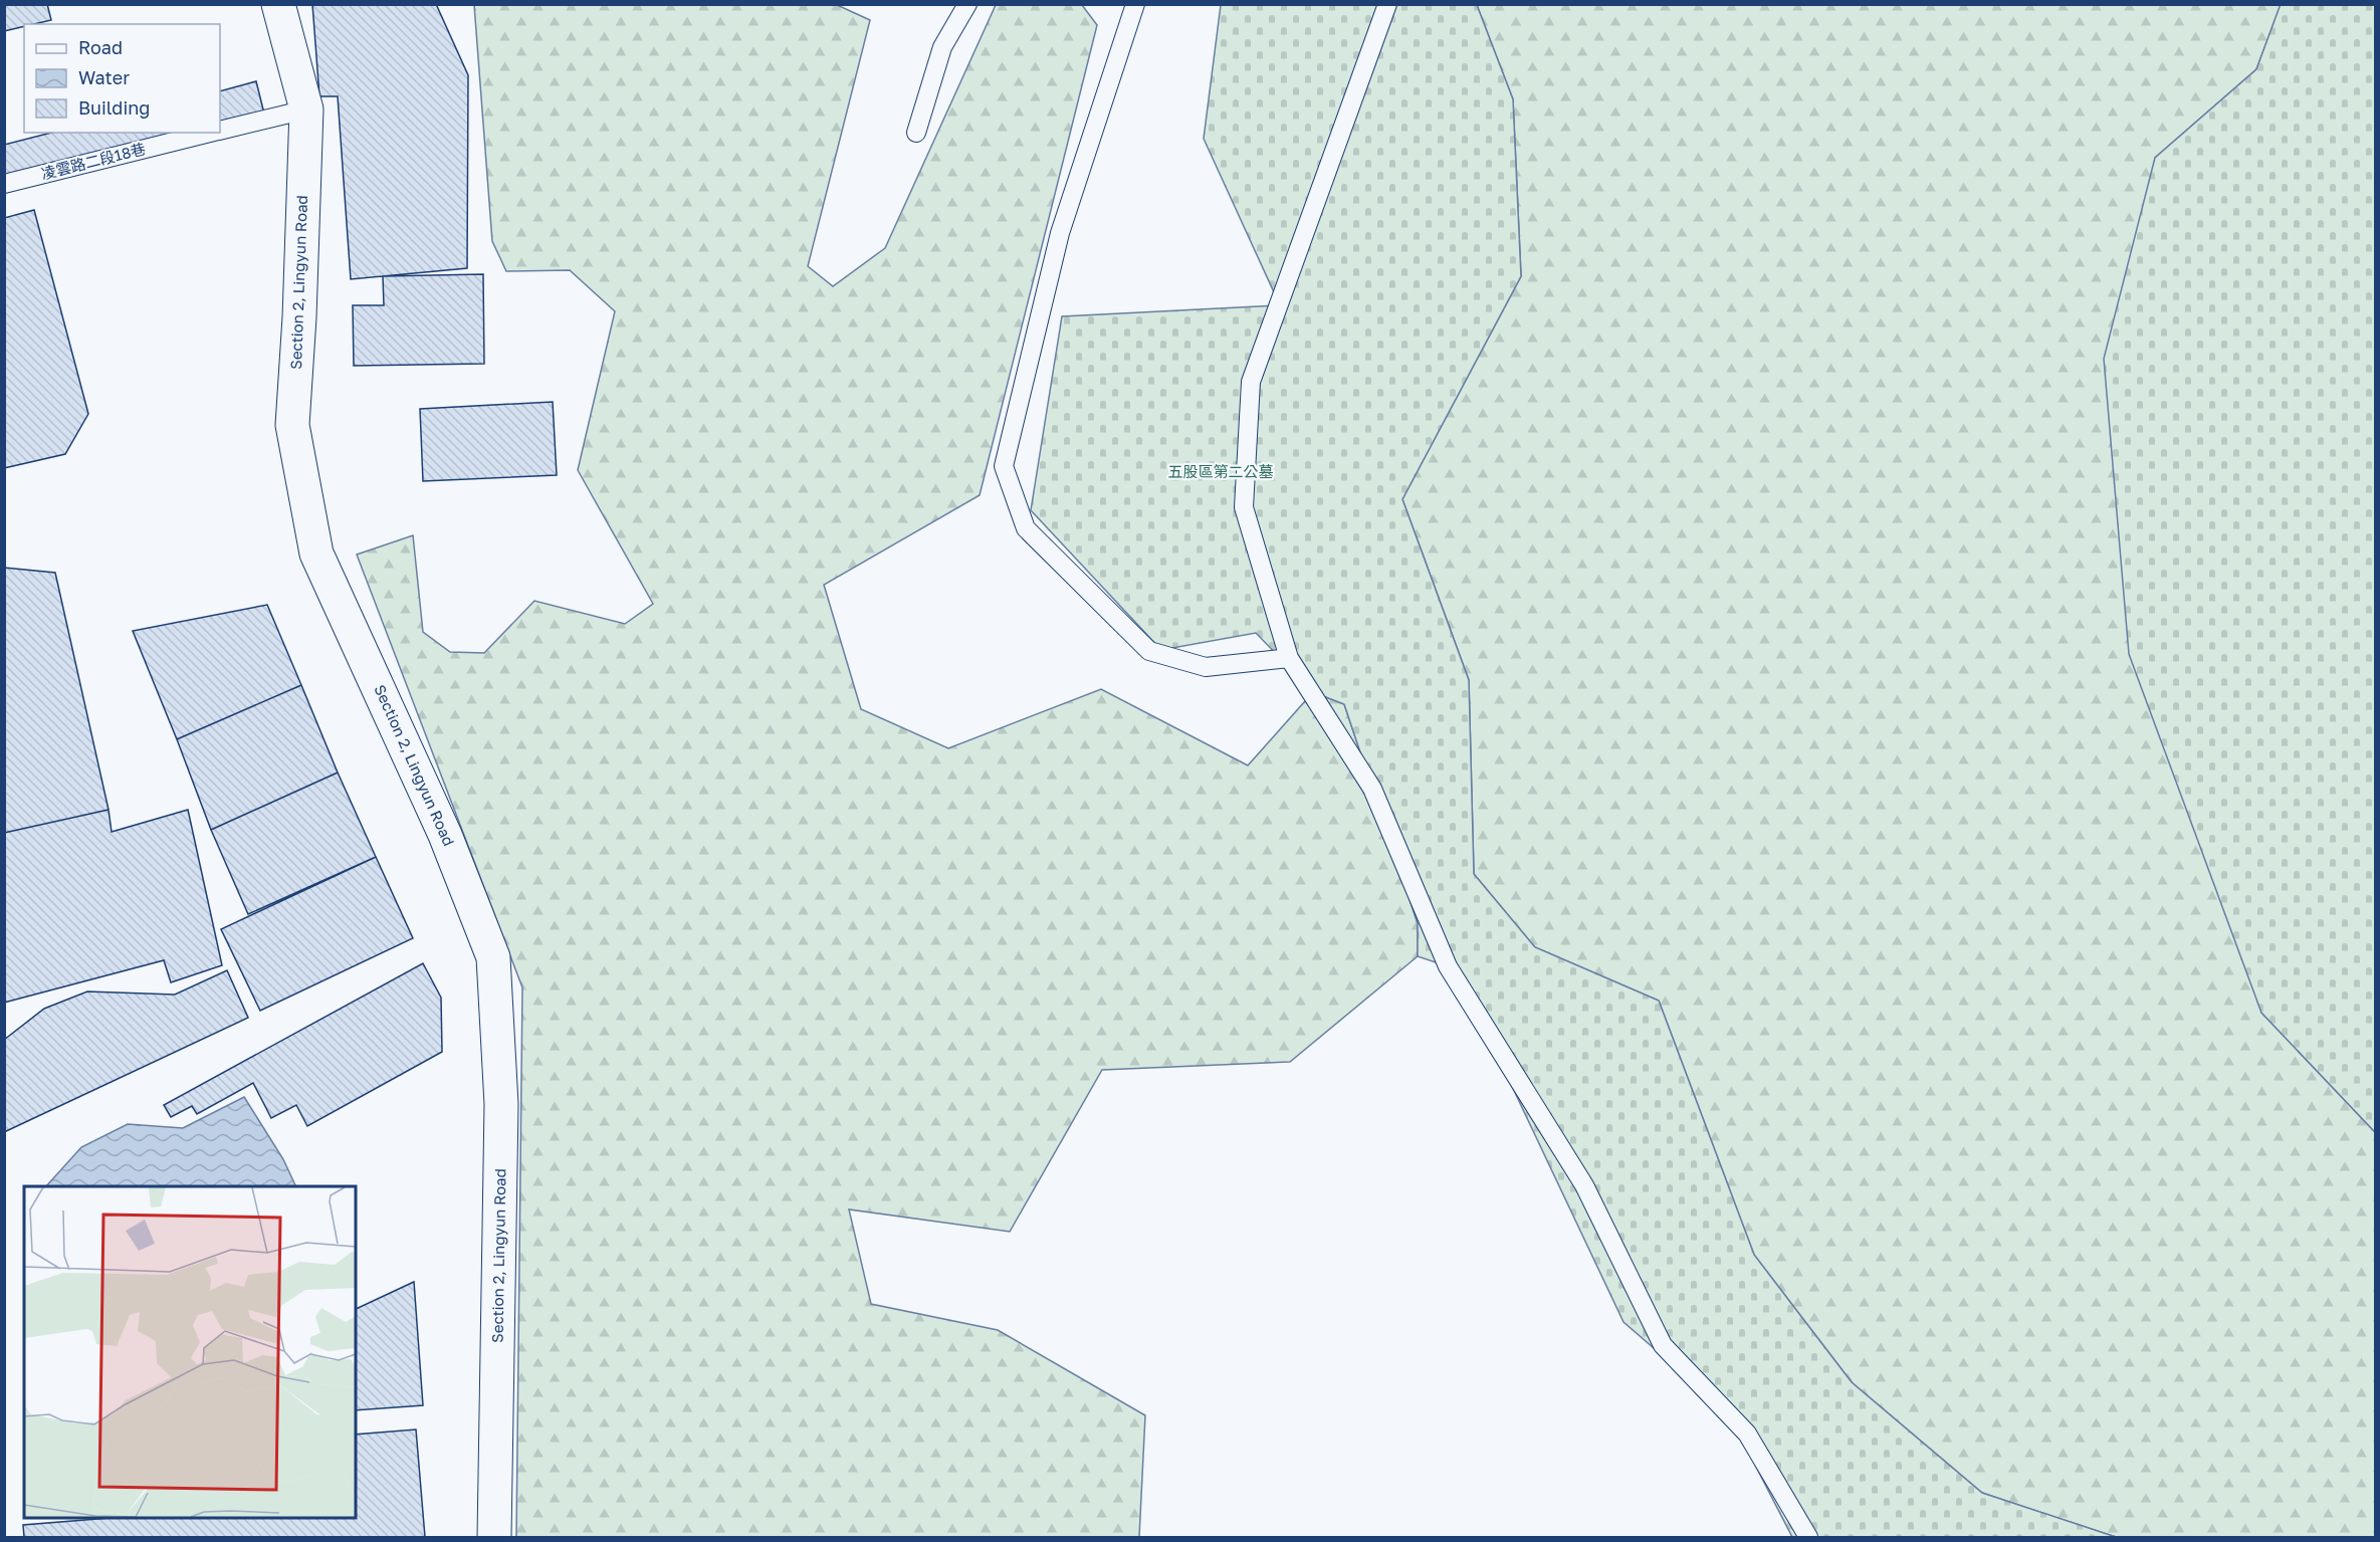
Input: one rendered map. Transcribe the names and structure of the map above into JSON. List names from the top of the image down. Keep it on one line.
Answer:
{"streets":{"street":["Section 2, Lingyun Road"],"lane":["凌雲路二段18巷"]},"crossings":[["凌雲路二段18巷","Section 2, Lingyun Road"]],"parks":["五股區第二公墓"],"legend":["Road","Water","Building"]}
